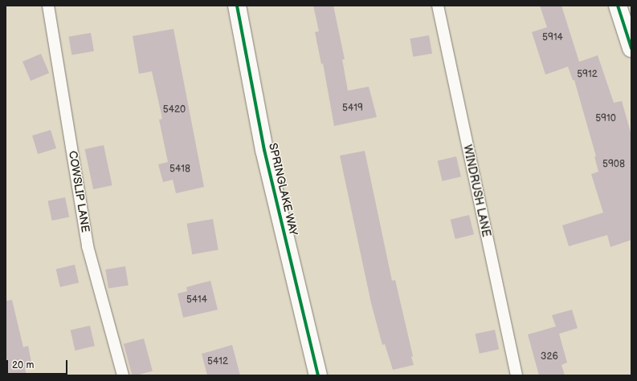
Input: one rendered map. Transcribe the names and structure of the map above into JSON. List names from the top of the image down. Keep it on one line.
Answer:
{"streets":{"street":["SPRINGLAKE WAY"],"lane":["WINDRUSH LANE","COWSLIP LANE"]},"house_numbers":["5914","5912","5419","5420","5910","5908","5418","5414","326","5412"],"scale_bar":"20 m"}
